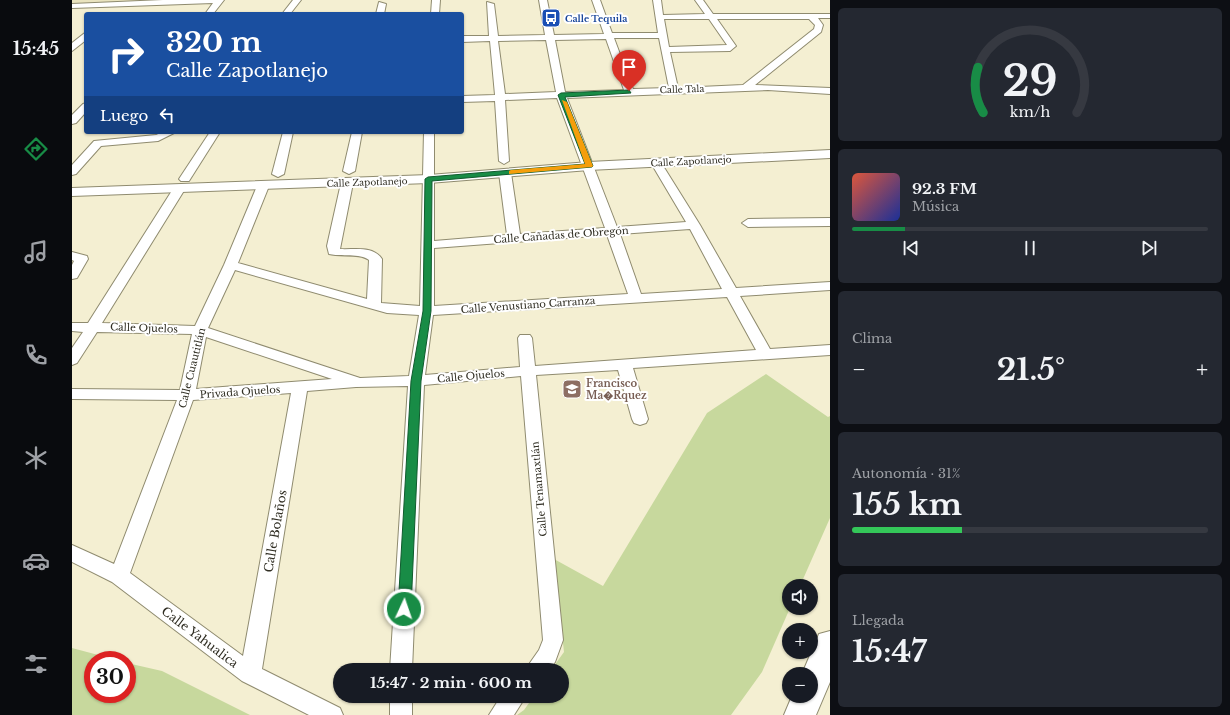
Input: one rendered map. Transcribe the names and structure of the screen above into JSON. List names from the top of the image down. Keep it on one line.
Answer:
{"streets":{"street":["Calle Tala","Calle Zapotlanejo","Calle Cañadas de Obregón","Calle Venustiano Carranza","Calle Ojuelos","Calle Cuautitlán","Privada Ojuelos","Calle Tenamaxtlán","Calle Bolaños","Calle Yahualica"]},"crossings":[["Calle Zapotlanejo","Calle Cuautitlán"],["Calle Venustiano Carranza","Calle Cuautitlán"],["Calle Ojuelos","Calle Cuautitlán"],["Calle Ojuelos","Privada Ojuelos"],["Calle Ojuelos","Calle Tenamaxtlán"],["Calle Cuautitlán","Privada Ojuelos"],["Calle Cuautitlán","Calle Yahualica"],["Privada Ojuelos","Calle Bolaños"],["Calle Bolaños","Calle Yahualica"]],"places":{"bus stop":["Calle Tequila"],"school or university":["Francisco Ma�Rquez"]},"page":{"tabs":"15:45","turn":["320 m","Calle Zapotlanejo"],"then":"Luego","song":["92.3 FM","Música"],"tile":["Clima",["Autonomía · 31%","155 km"],["Llegada","15:47"]],"heat":["−","21.5°","+"],"map_buttons":["+","−"],"limit":"30","trip":"15:47 · 2 min · 600 m","gauge":["29","km/h"]}}
